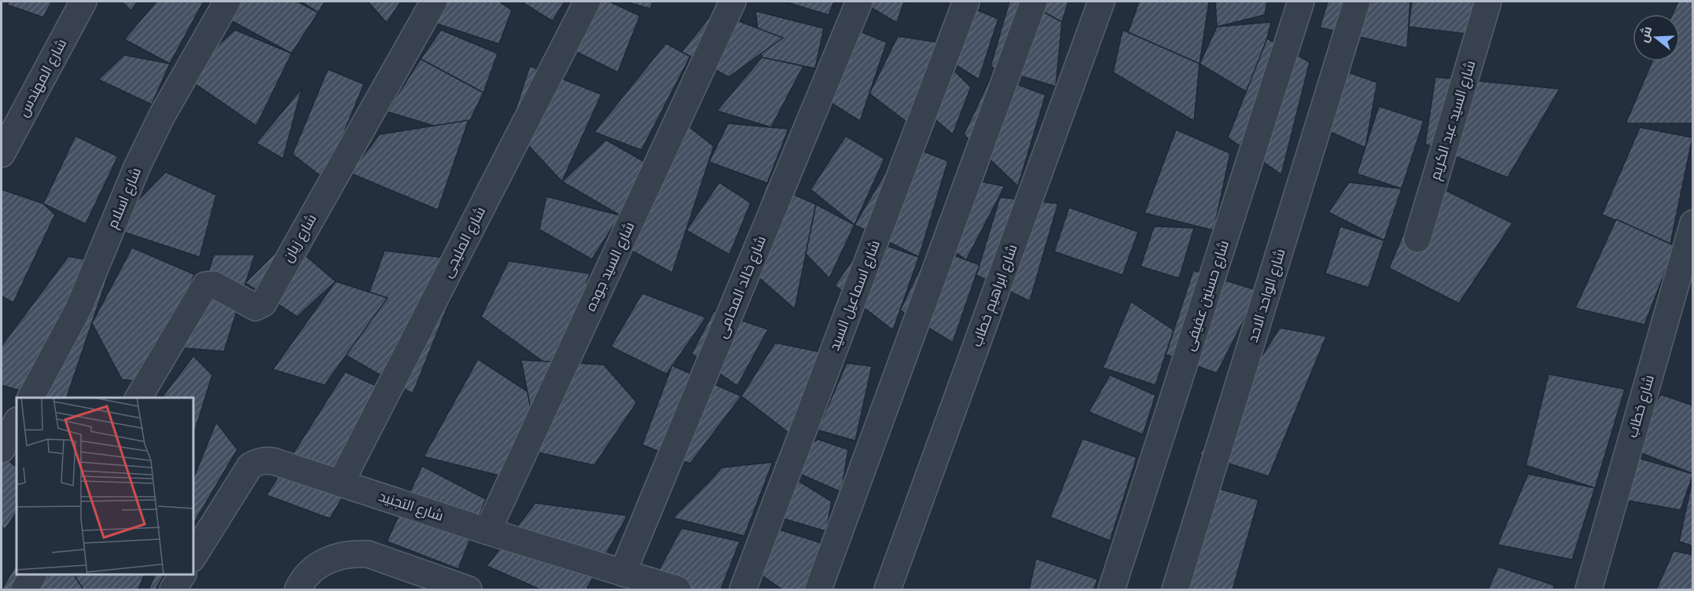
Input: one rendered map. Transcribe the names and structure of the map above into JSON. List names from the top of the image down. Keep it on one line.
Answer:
{"streets":{"street":["شارع المهندس","شارع السيد عبد الكريم","شارع اسلام","شارع زيان","شارع المليجى","شارع السيد جوده","شارع خالد المحامى","شارع اسماعيل السيد","شارع ابراهيم خطاب","شارع حسنين عفيفى","شارع الواحد الاحد","شارع خطاب","شارع التجنيد"]},"crossings":[["شارع المليجى","شارع التجنيد"],["شارع السيد جوده","شارع التجنيد"],["شارع خالد المحامى","شارع التجنيد"]],"north":"left"}
